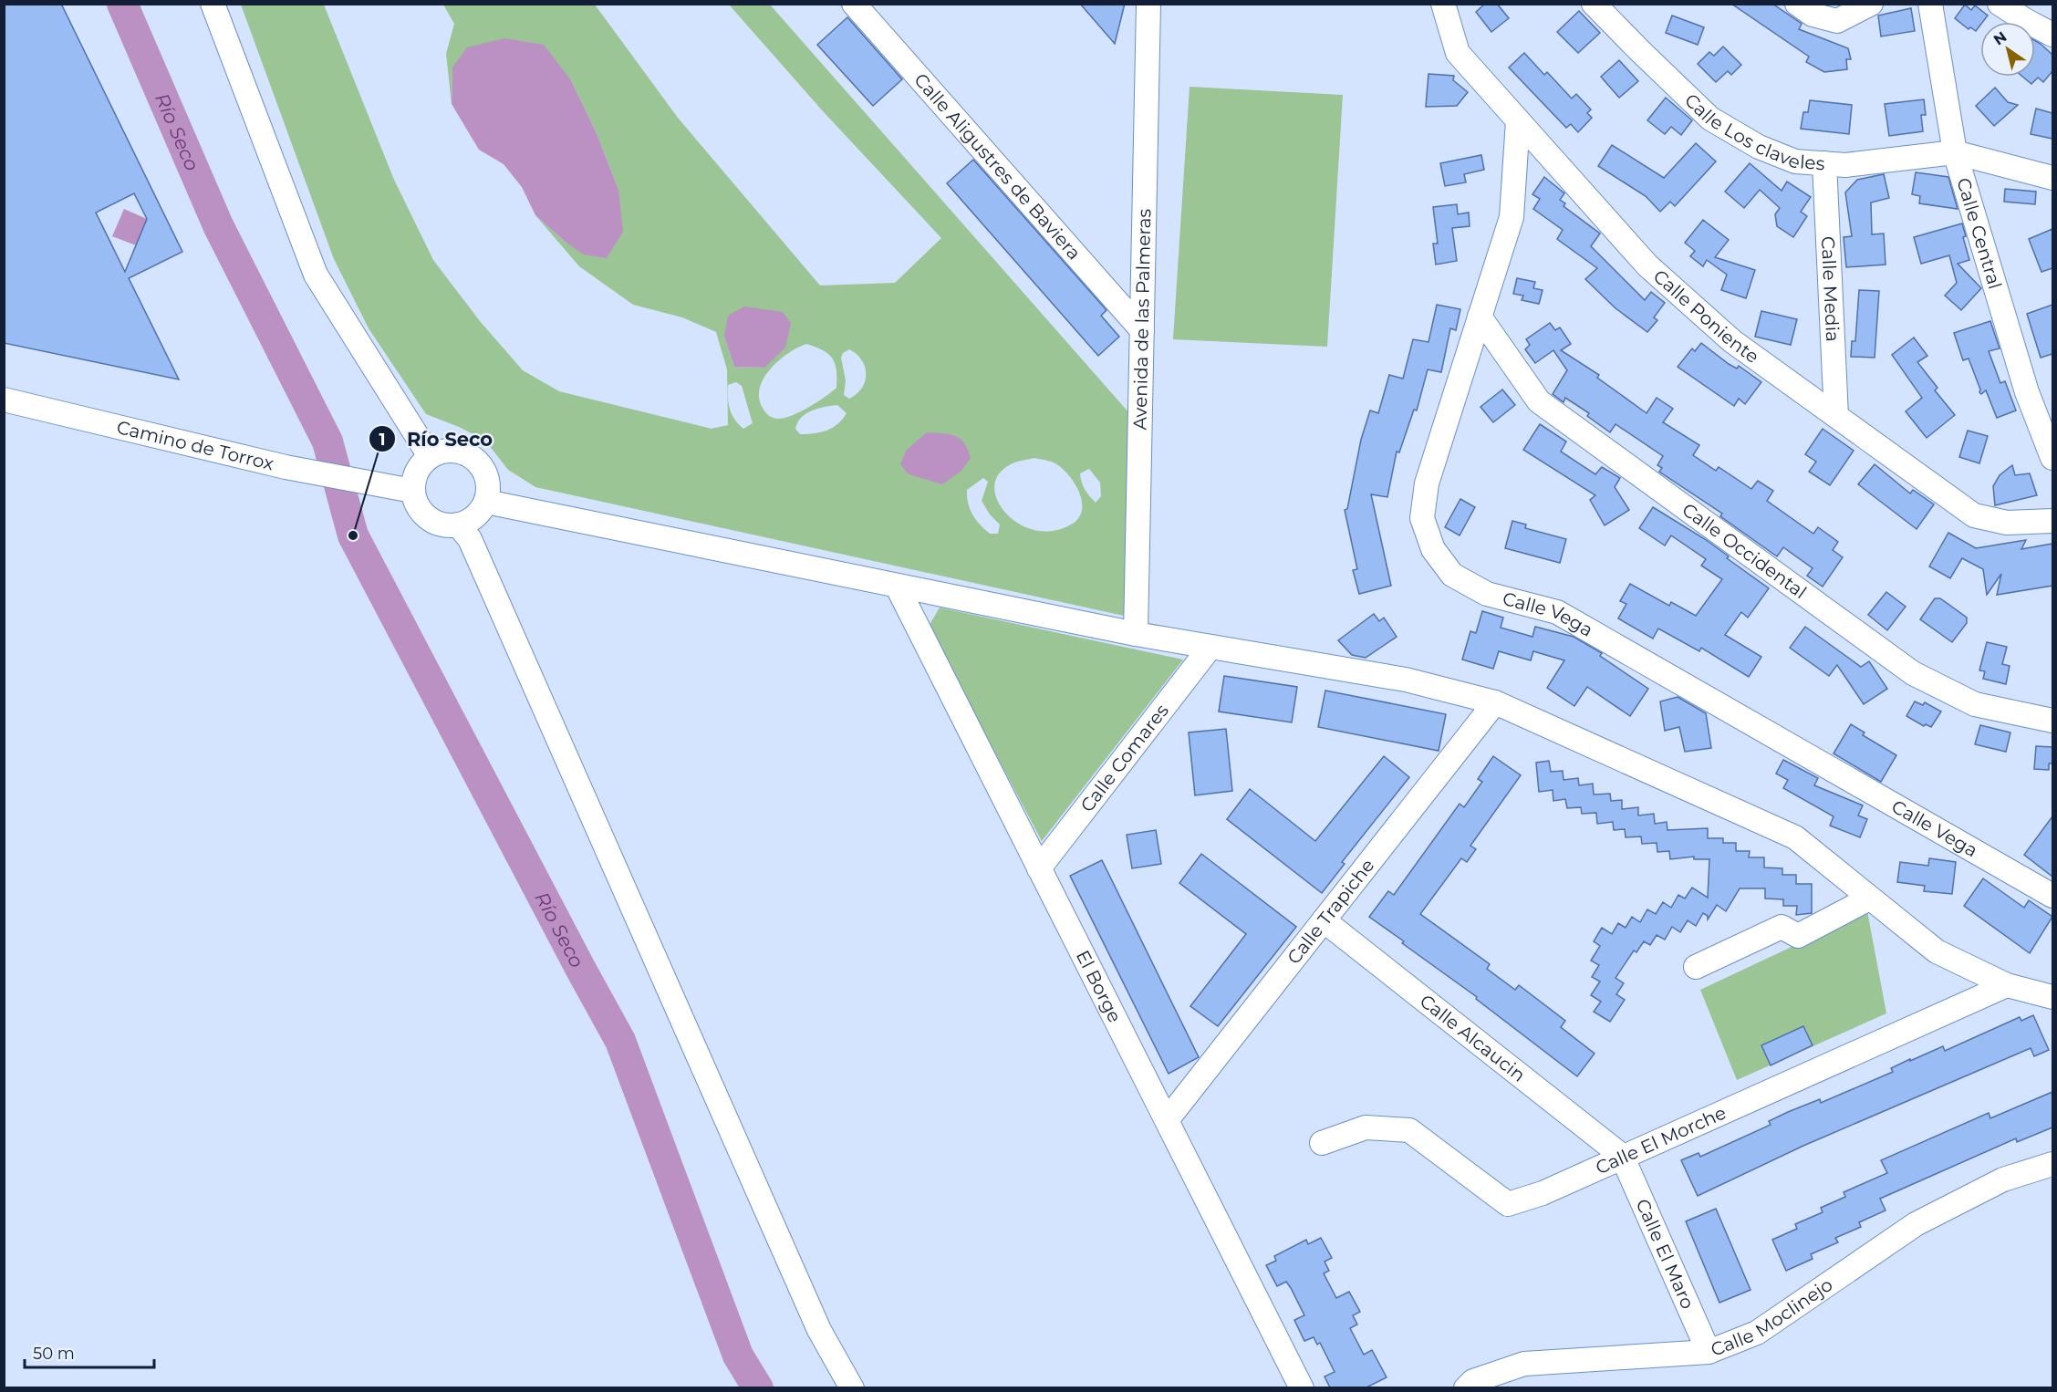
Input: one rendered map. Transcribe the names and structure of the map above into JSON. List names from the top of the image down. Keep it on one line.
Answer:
{"streets":{"street":["Calle Los claveles","Calle Aligustres de Baviera","Calle Central","Calle Media","Calle Poniente","Avenida de las Palmeras","Camino de Torrox","Calle Occidental","Calle Vega","Calle Comares","Calle Trapiche","El Borge","Calle Alcaucin","Calle El Morche","Calle El Maro","Calle Moclinejo"]},"crossings":[["Calle Los claveles","Calle Central"],["Calle Los claveles","Calle Media"],["Calle Aligustres de Baviera","Avenida de las Palmeras"],["Calle Media","Calle Poniente"],["Calle Poniente","Calle Vega"],["Calle Occidental","Calle Vega"],["Calle Comares","El Borge"],["Calle Trapiche","El Borge"],["Calle Trapiche","Calle Alcaucin"],["Calle Alcaucin","Calle El Morche"],["Calle Alcaucin","Calle El Maro"],["Calle El Morche","Calle El Maro"],["Calle El Maro","Calle Moclinejo"]],"water":["Río Seco"],"places":["Río Seco"],"scale_bar":"50 m","north":"top left"}
